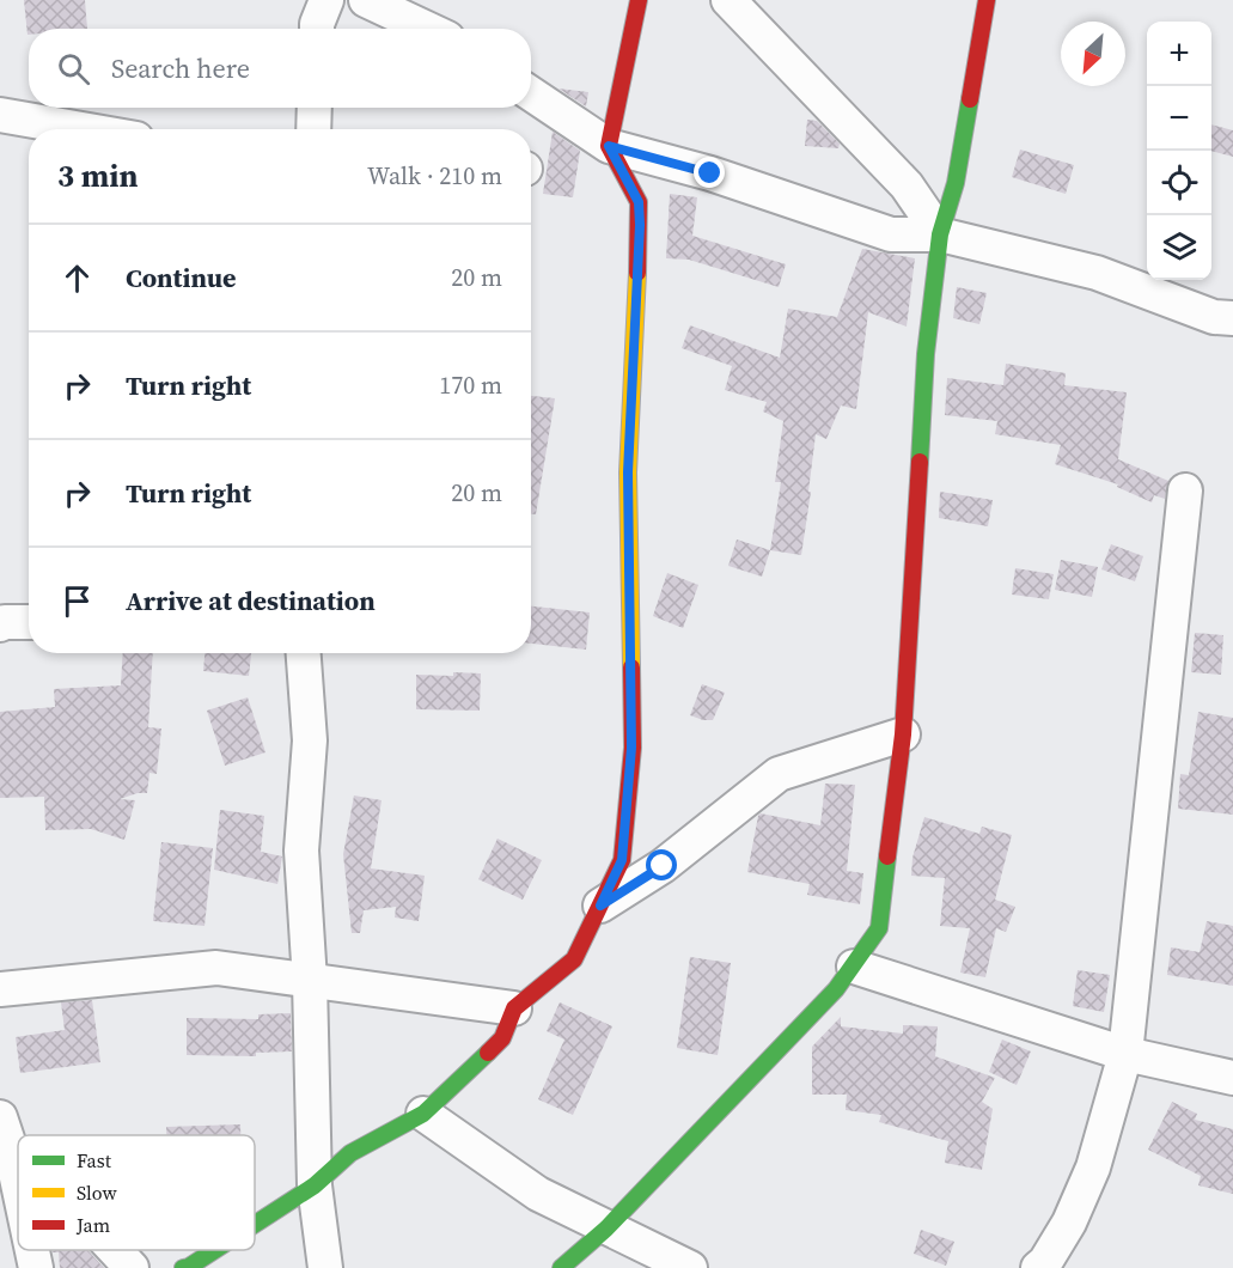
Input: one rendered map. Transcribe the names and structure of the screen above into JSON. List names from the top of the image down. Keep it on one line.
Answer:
{"legend":["Fast","Slow","Jam"],"north":"bottom left","page":{"map_buttons":["+","−"],"search":"Search here","heading":["3 min","Walk · 210 m"],"list":[["Continue","20 m"],["Turn right","170 m"],["Turn right","20 m"],"Arrive at destination"]}}
